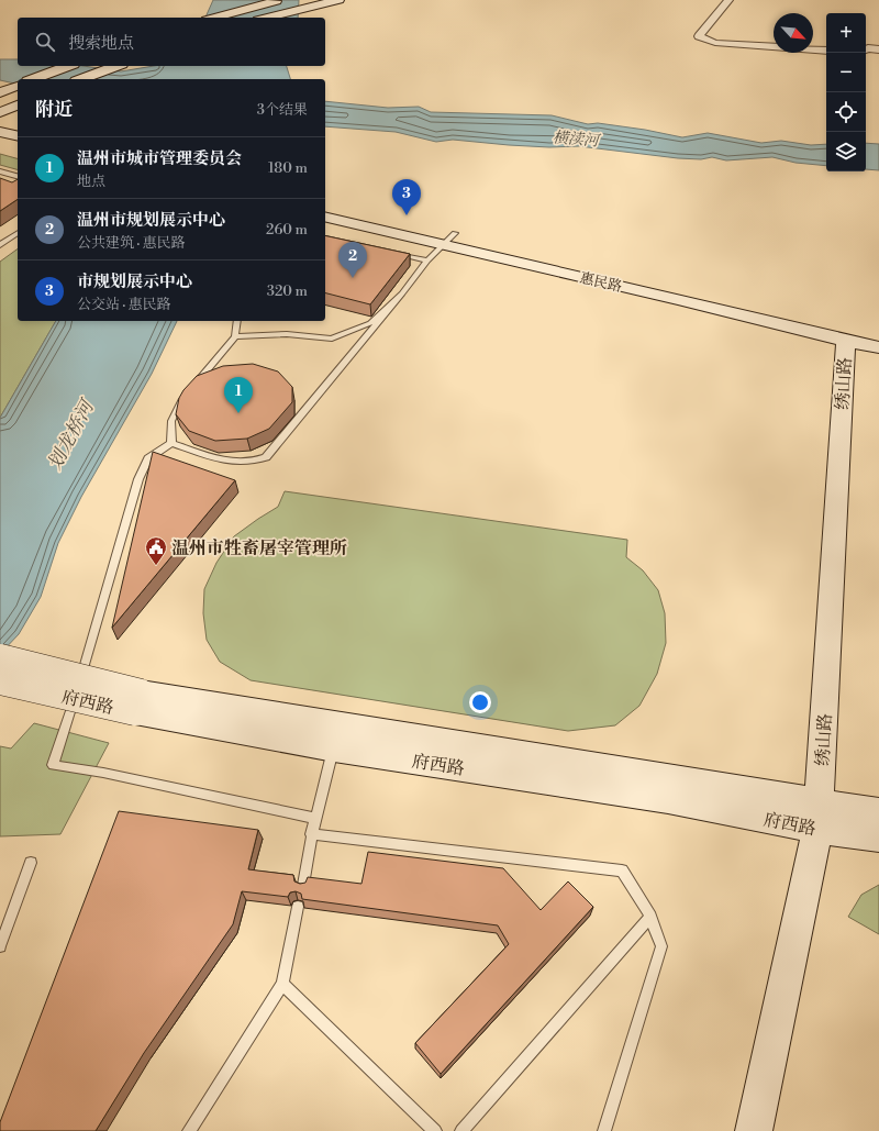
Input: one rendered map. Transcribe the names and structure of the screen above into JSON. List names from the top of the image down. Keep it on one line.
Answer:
{"streets":{"street":["惠民路","绣山路","府西路"]},"crossings":[["惠民路","绣山路"],["绣山路","府西路"]],"water":["横渎河","划龙桥河"],"places":{"public building":["温州市牲畜屠宰管理所"]},"north":"bottom right","page":{"map_buttons":["+","−"],"search":"搜索地点","heading":["附近","3个结果"],"list":[{"mark":"1","name":"温州市城市管理委员会","note":"地点","value":"180 m"},{"mark":"2","name":"温州市规划展示中心","note":"公共建筑 · 惠民路","value":"260 m"},{"mark":"3","name":"市规划展示中心","note":"公交站 · 惠民路","value":"320 m"}],"pins":["3","2","1"]}}
